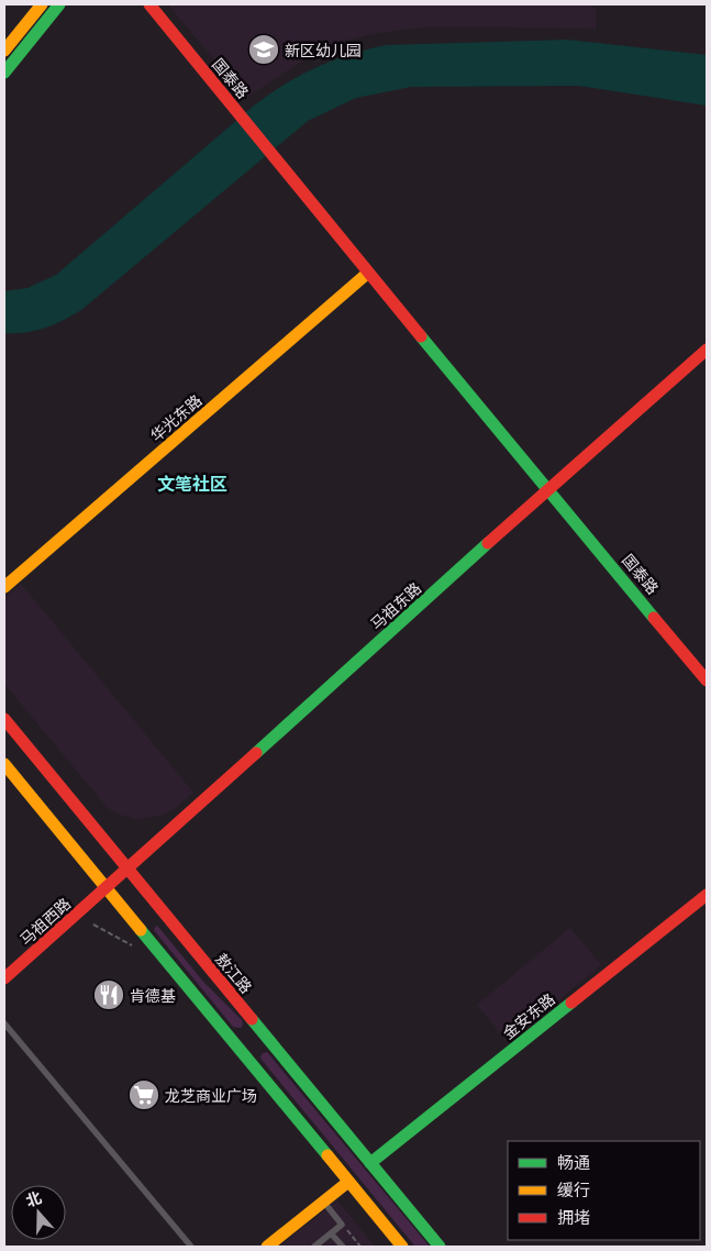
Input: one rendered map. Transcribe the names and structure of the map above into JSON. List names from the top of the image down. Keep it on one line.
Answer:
{"streets":{"main road":["国泰路","华光东路","马祖东路","马祖西路","敖江路","金安东路"]},"crossings":[["国泰路","华光东路"],["国泰路","马祖东路"],["马祖东路","马祖西路"],["马祖东路","敖江路"],["敖江路","金安东路"]],"districts":["文笔社区"],"places":{"school or university":["新区幼儿园"],"restaurant":["肯德基"],"supermarket":["龙芝商业广场"]},"legend":["畅通","缓行","拥堵"],"north":"top"}
